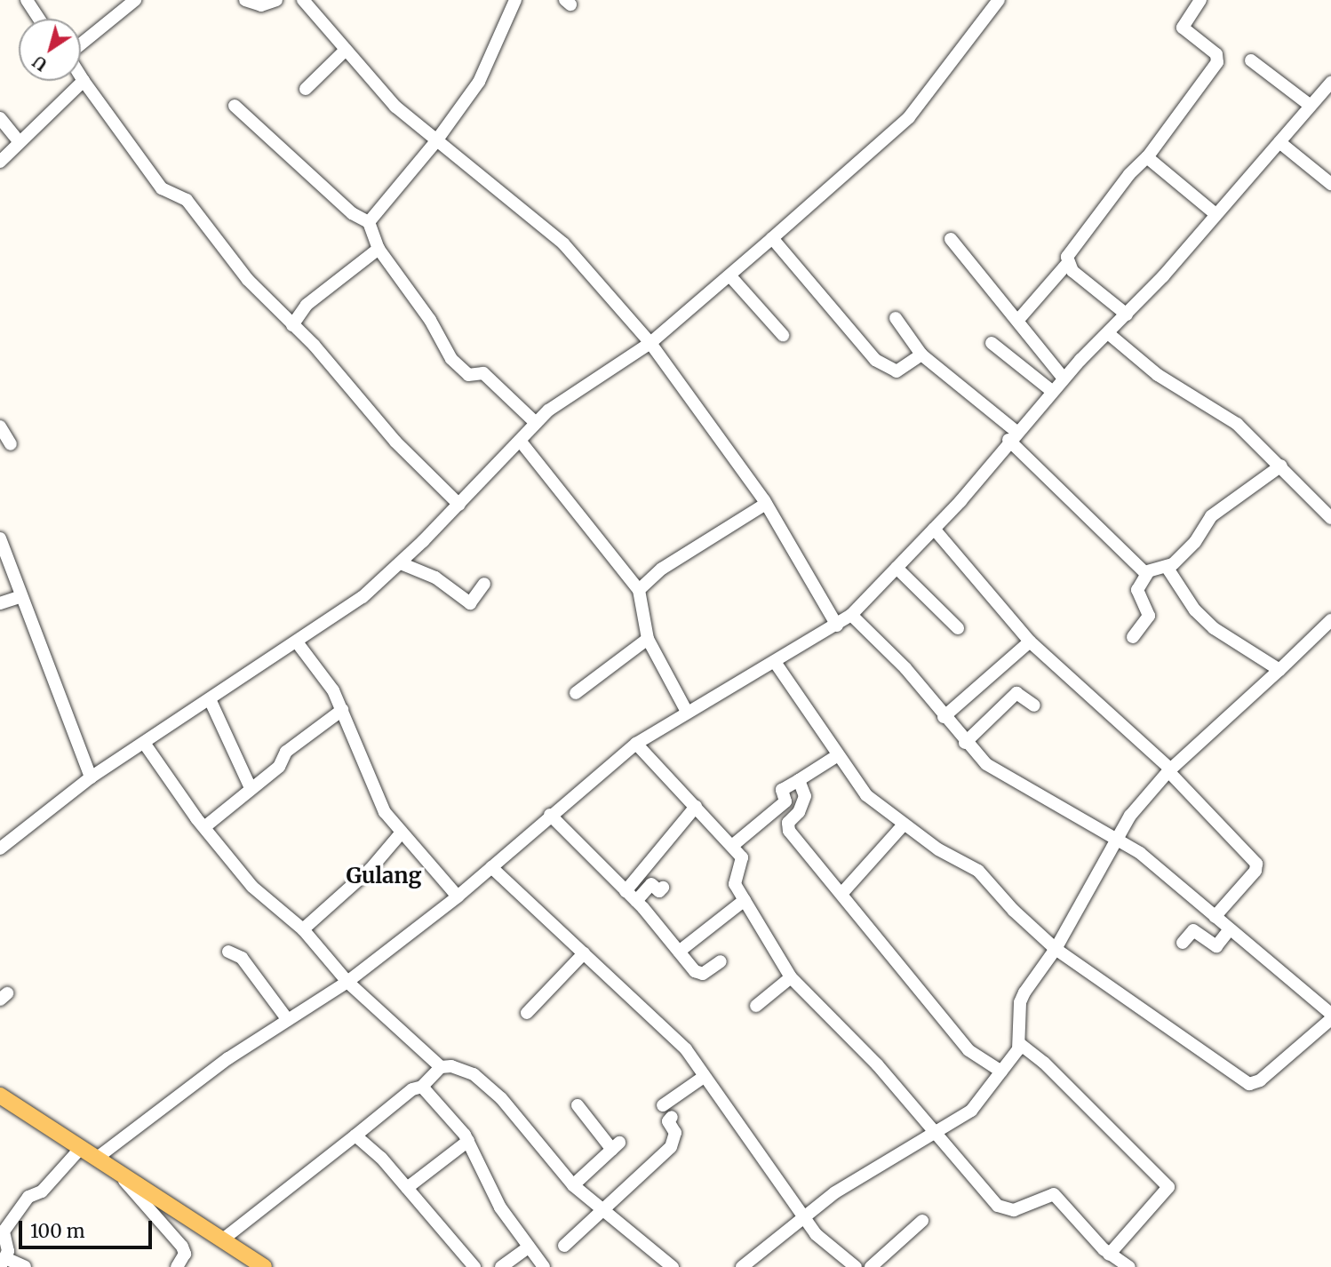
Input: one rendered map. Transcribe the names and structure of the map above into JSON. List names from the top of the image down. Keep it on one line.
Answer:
{"districts":["Gulang"],"scale_bar":"100 m","north":"bottom left"}
